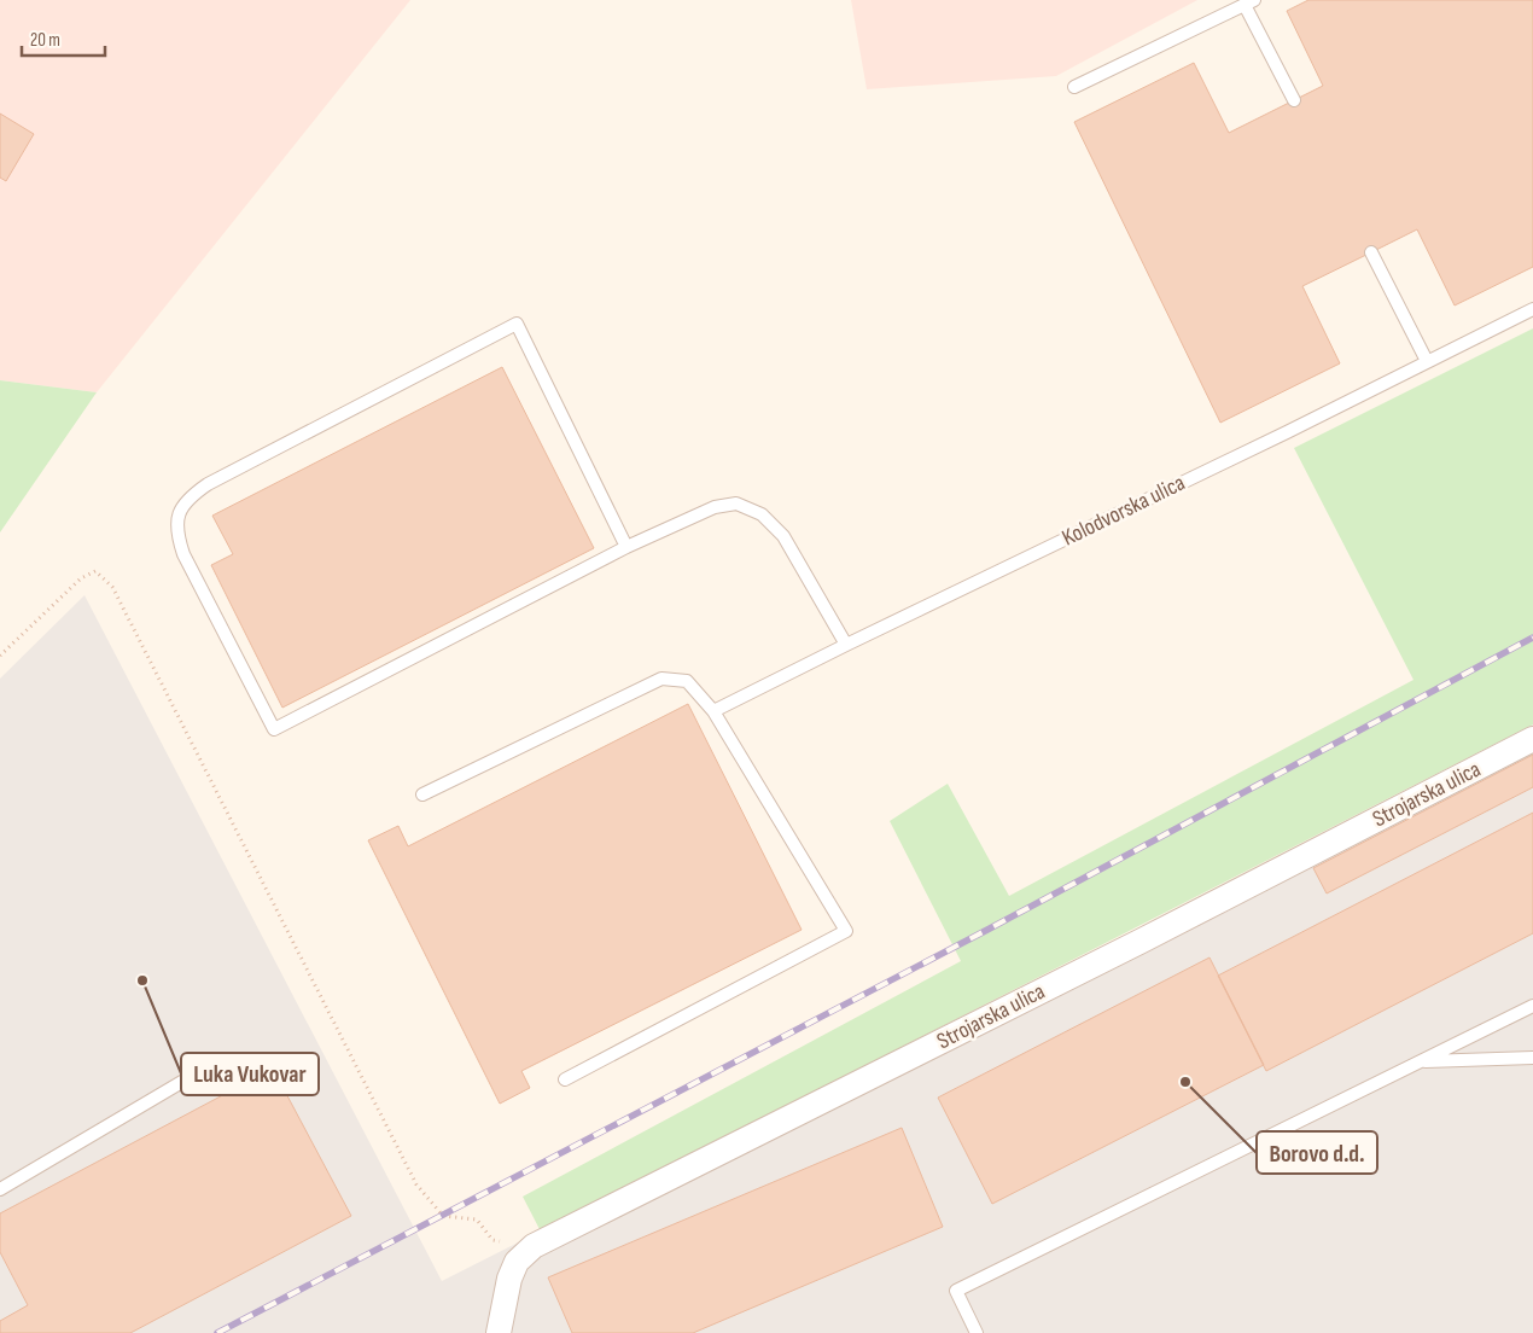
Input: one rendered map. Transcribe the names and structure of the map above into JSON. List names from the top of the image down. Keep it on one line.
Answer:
{"streets":{"street":["Strojarska ulica"],"lane":["Kolodvorska ulica"]},"places":["Luka Vukovar","Borovo d.d."],"scale_bar":"20 m"}
